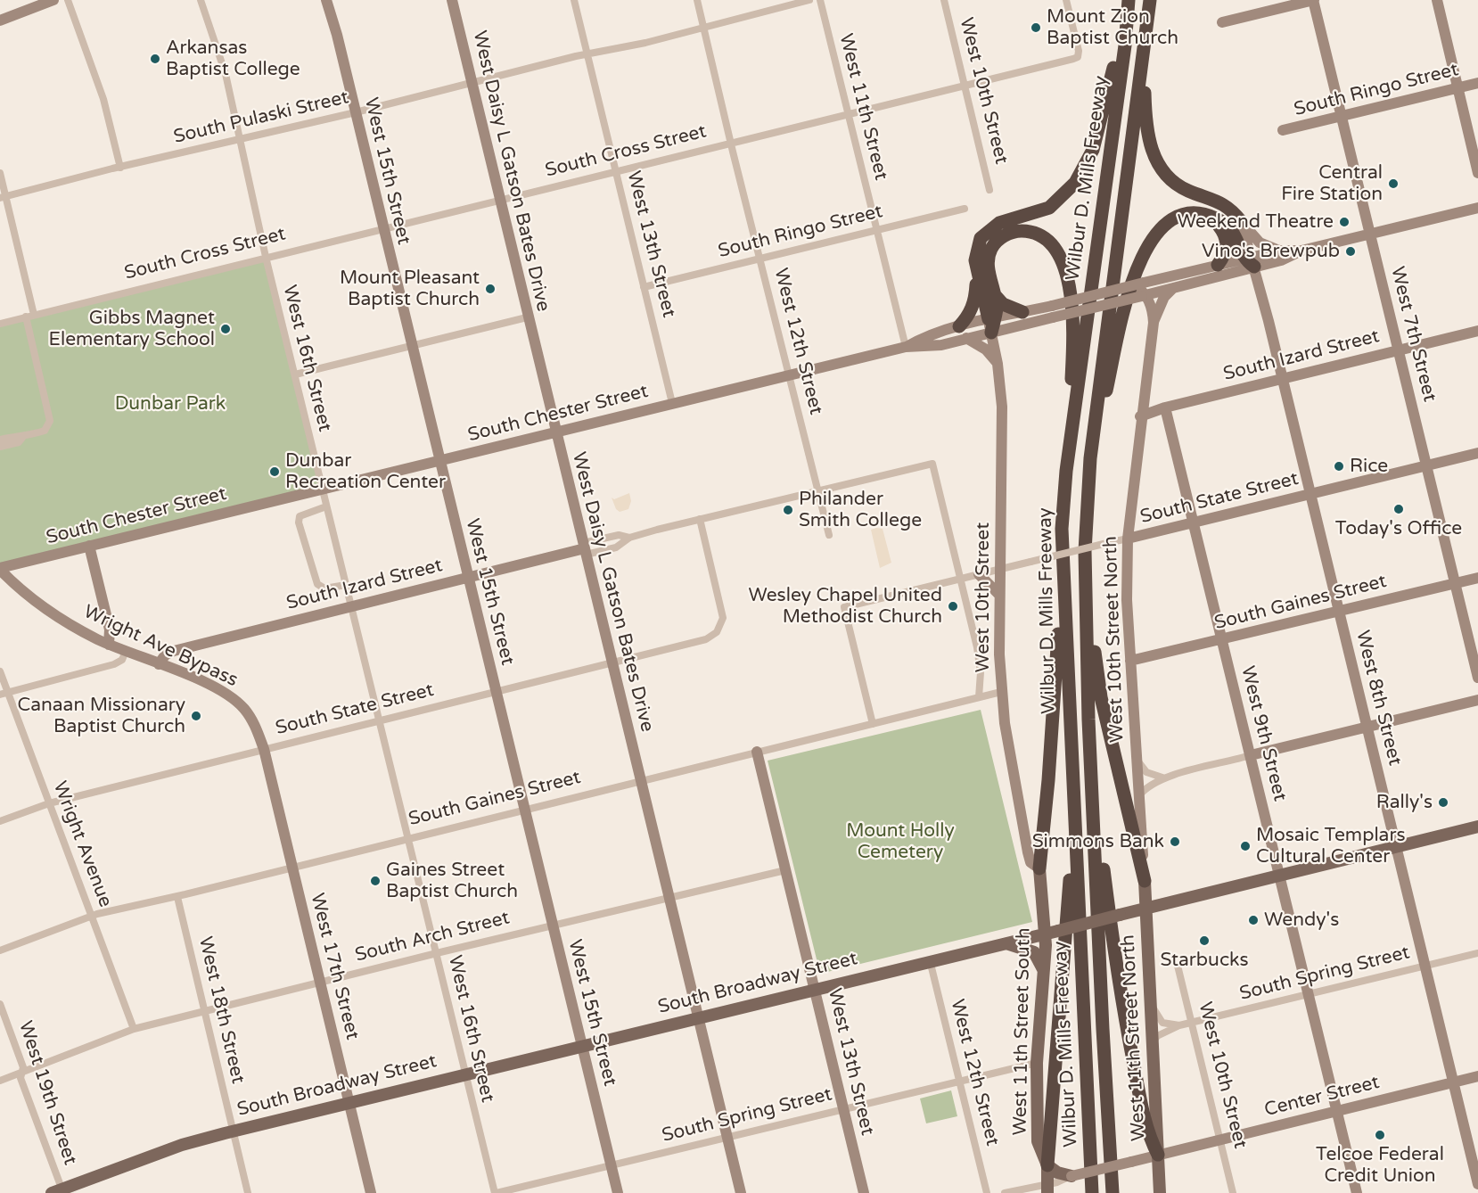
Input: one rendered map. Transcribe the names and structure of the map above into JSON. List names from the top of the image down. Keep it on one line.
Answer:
{"streets":{"highway":["Wilbur D. Mills Freeway"],"main road":["South Broadway Street","West 11th Street South","West 11th Street North"],"street":["South Ringo Street","West 10th Street","West 11th Street","South Pulaski Street","South Cross Street","West 15th Street","West Daisy L Gatson Bates Drive","West 13th Street","West 7th Street","West 12th Street","South Izard Street","West 16th Street","South Chester Street","South State Street","South Gaines Street","West 10th Street North","Wright Ave Bypass","West 8th Street","West 9th Street","Wright Avenue","South Arch Street","West 17th Street","South Spring Street","West 18th Street","West 19th Street","Center Street"]},"crossings":[["South Ringo Street","West 11th Street"],["South Ringo Street","West 13th Street"],["South Ringo Street","West 7th Street"],["South Ringo Street","West 12th Street"],["West 10th Street","South Cross Street"],["West 10th Street","South Chester Street"],["West 10th Street","South State Street"],["West 10th Street","South Gaines Street"],["West 10th Street","South Spring Street"],["West 10th Street","West 11th Street South"],["West 10th Street","Center Street"],["West 11th Street","South Cross Street"],["West 11th Street","South Chester Street"],["South Pulaski Street","West 15th Street"],["South Pulaski Street","West Daisy L Gatson Bates Drive"],["South Pulaski Street","West 13th Street"],["South Pulaski Street","West 12th Street"],["South Pulaski Street","West 16th Street"],["South Cross Street","West 15th Street"],["South Cross Street","West Daisy L Gatson Bates Drive"],["South Cross Street","West 13th Street"],["South Cross Street","West 12th Street"],["South Cross Street","West 16th Street"],["West 15th Street","South Izard Street"],["West 15th Street","South Chester Street"],["West 15th Street","South State Street"],["West 15th Street","South Gaines Street"],["West 15th Street","South Arch Street"],["West 15th Street","South Spring Street"],["West 15th Street","South Broadway Street"],["West Daisy L Gatson Bates Drive","South Izard Street"],["West Daisy L Gatson Bates Drive","South Chester Street"],["West Daisy L Gatson Bates Drive","South State Street"],["West Daisy L Gatson Bates Drive","South Gaines Street"],["West Daisy L Gatson Bates Drive","South Arch Street"],["West Daisy L Gatson Bates Drive","South Spring Street"],["West Daisy L Gatson Bates Drive","South Broadway Street"],["West 13th Street","South Chester Street"],["West 13th Street","South Gaines Street"],["West 13th Street","South Arch Street"],["West 13th Street","South Spring Street"],["West 13th Street","South Broadway Street"],["West 7th Street","South Izard Street"],["West 7th Street","South Chester Street"],["West 7th Street","South State Street"],["West 7th Street","South Gaines Street"],["West 12th Street","South Izard Street"],["West 12th Street","South Chester Street"],["West 12th Street","South Spring Street"],["West 12th Street","South Broadway Street"],["South Izard Street","West 16th Street"],["South Izard Street","South State Street"],["South Izard Street","West 10th Street North"],["South Izard Street","Wright Ave Bypass"],["South Izard Street","West 8th Street"],["South Izard Street","West 9th Street"],["West 16th Street","South Chester Street"],["West 16th Street","South State Street"],["West 16th Street","South Gaines Street"],["West 16th Street","South Arch Street"],["West 16th Street","South Spring Street"],["West 16th Street","South Broadway Street"],["South Chester Street","Wright Ave Bypass"],["South Chester Street","West 8th Street"],["South State Street","South Gaines Street"],["South State Street","West 10th Street North"],["South State Street","Wright Ave Bypass"],["South State Street","West 8th Street"],["South State Street","West 9th Street"],["South State Street","Wright Avenue"],["South State Street","West 17th Street"],["South Gaines Street","West 10th Street North"],["South Gaines Street","West 8th Street"],["South Gaines Street","West 9th Street"],["South Gaines Street","Wright Avenue"],["South Gaines Street","West 17th Street"],["South Gaines Street","West 18th Street"],["West 10th Street North","West 11th Street North"],["Wright Ave Bypass","West 17th Street"],["West 8th Street","South Spring Street"],["West 8th Street","South Broadway Street"],["West 8th Street","Center Street"],["West 9th Street","South Spring Street"],["West 9th Street","South Broadway Street"],["West 9th Street","Center Street"],["Wright Avenue","South Arch Street"],["South Arch Street","West 17th Street"],["South Arch Street","West 18th Street"],["South Arch Street","West 19th Street"],["West 17th Street","South Broadway Street"],["South Spring Street","West 11th Street South"],["South Spring Street","West 11th Street North"],["South Broadway Street","West 18th Street"],["South Broadway Street","West 11th Street South"],["South Broadway Street","West 11th Street North"],["South Broadway Street","West 19th Street"],["West 11th Street South","Center Street"],["West 11th Street North","Center Street"]],"parks":["Dunbar Park","Mount Holly Cemetery"],"places":["Mount Zion Baptist Church","Arkansas Baptist College","Central Fire Station","Weekend Theatre","Vino's Brewpub","Mount Pleasant Baptist Church","Gibbs Magnet Elementary School","Rice","Dunbar Recreation Center","Today's Office","Philander Smith College","Wesley Chapel United Methodist Church","Canaan Missionary Baptist Church","Rally's","Simmons Bank","Mosaic Templars Cultural Center","Gaines Street Baptist Church","Wendy's","Starbucks","Telcoe Federal Credit Union"]}
